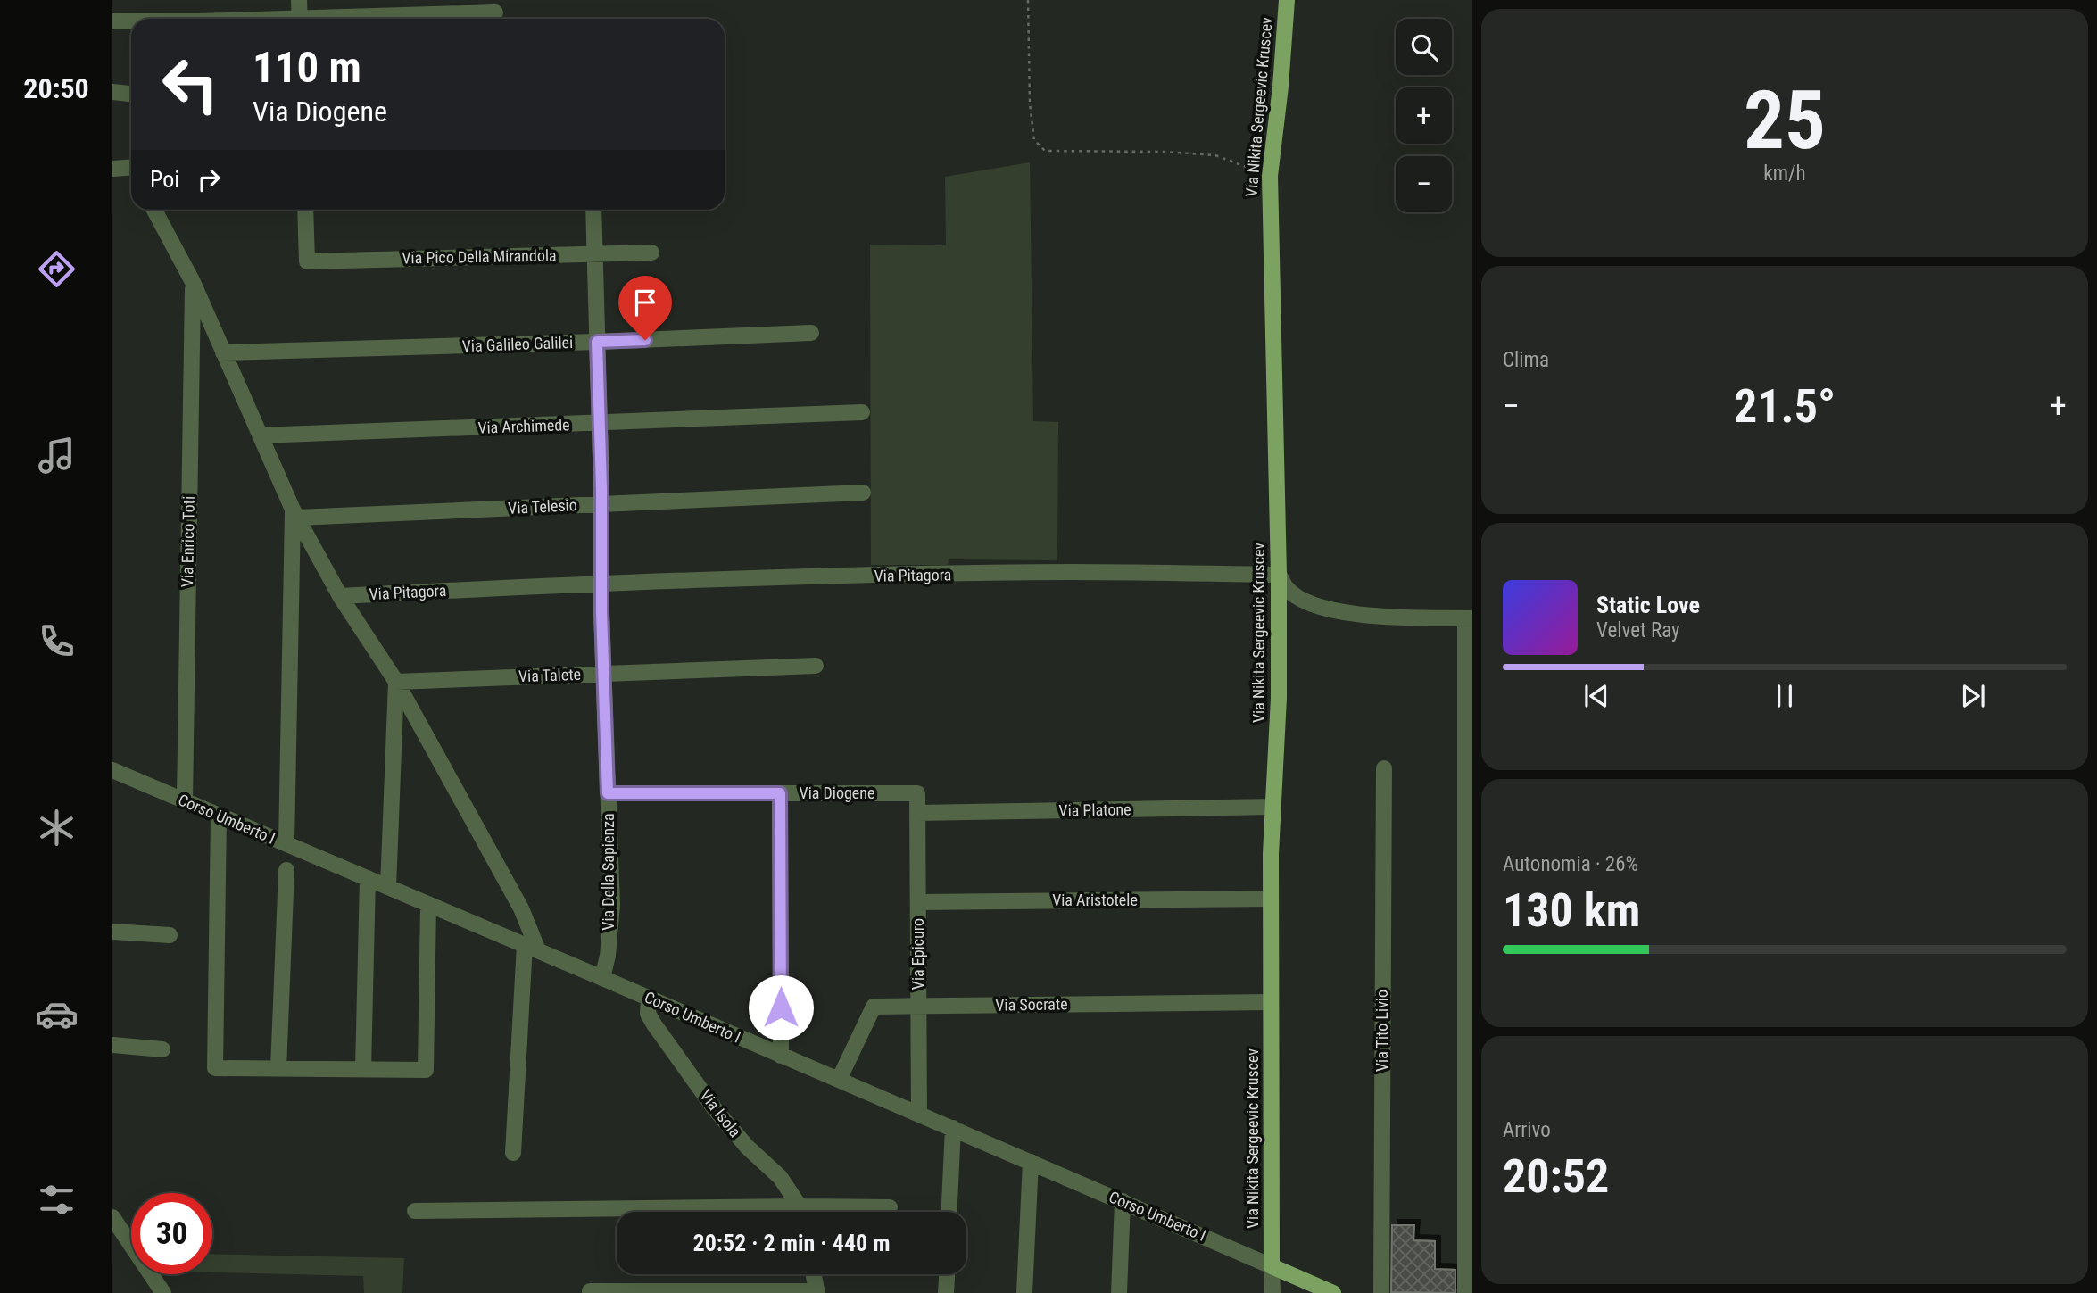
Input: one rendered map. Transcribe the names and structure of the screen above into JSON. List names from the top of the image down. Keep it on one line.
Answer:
{"streets":{"main road":["Via Nikita Sergeevic Kruscev"],"street":["Via Pico Della Mirandola","Via Galileo Galilei","Via Archimede","Via Telesio","Via Enrico Toti","Via Pitagora","Via Talete","Via Diogene","Via Platone","Corso Umberto I","Via Della Sapienza","Via Aristotele","Via Epicuro","Via Socrate","Via Tito Livio","Via Isola"]},"crossings":[["Via Nikita Sergeevic Kruscev","Via Pitagora"],["Via Nikita Sergeevic Kruscev","Via Platone"],["Via Nikita Sergeevic Kruscev","Corso Umberto I"],["Via Nikita Sergeevic Kruscev","Via Aristotele"],["Via Nikita Sergeevic Kruscev","Via Socrate"],["Via Pico Della Mirandola","Via Della Sapienza"],["Via Galileo Galilei","Via Della Sapienza"],["Via Archimede","Via Della Sapienza"],["Via Telesio","Via Della Sapienza"],["Via Enrico Toti","Corso Umberto I"],["Via Pitagora","Via Della Sapienza"],["Via Talete","Via Della Sapienza"],["Via Diogene","Via Della Sapienza"],["Via Diogene","Via Epicuro"],["Via Platone","Via Epicuro"],["Corso Umberto I","Via Della Sapienza"],["Corso Umberto I","Via Epicuro"],["Corso Umberto I","Via Socrate"],["Corso Umberto I","Via Isola"],["Via Aristotele","Via Epicuro"],["Via Epicuro","Via Socrate"]],"page":{"tabs":"20:50","tile":[["25","km/h"],"Clima",["Autonomia · 26%","130 km"],["Arrivo","20:52"]],"map_buttons":["+","−"],"turn":["110 m","Via Diogene"],"then":"Poi","heat":["−","21.5°","+"],"song":["Static Love","Velvet Ray"],"limit":"30","trip":"20:52 · 2 min · 440 m"}}
